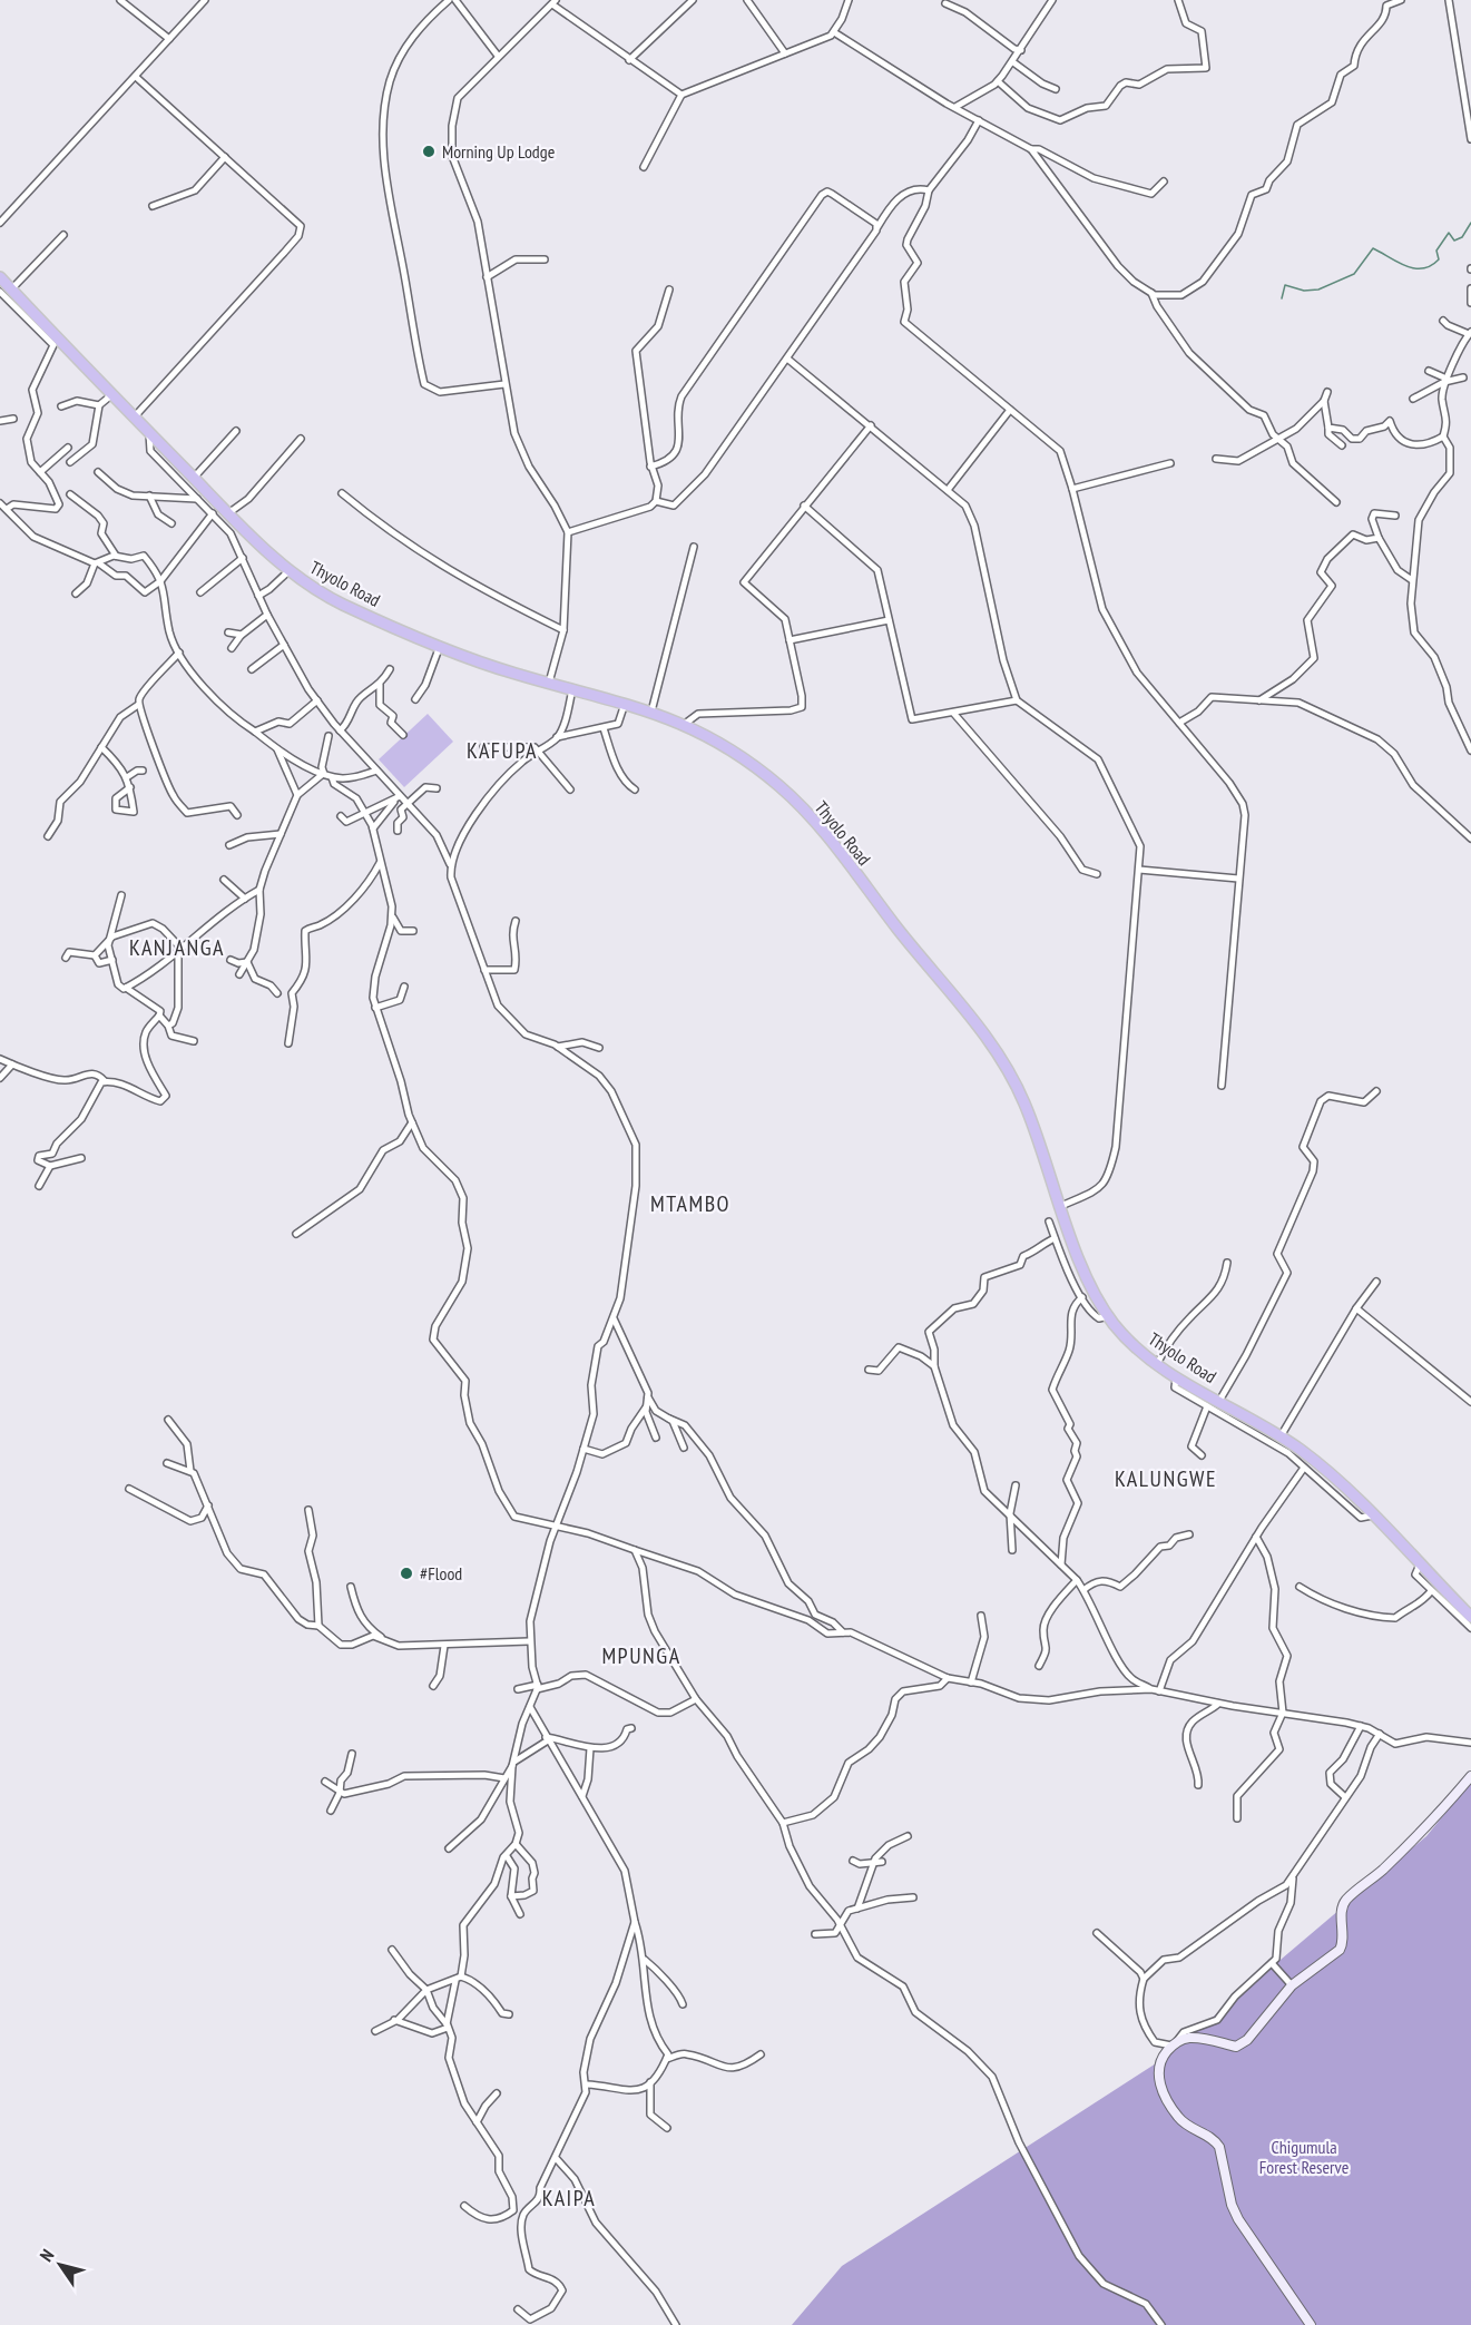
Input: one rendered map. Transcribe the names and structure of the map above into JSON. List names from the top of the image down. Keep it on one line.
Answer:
{"streets":{"highway":["Thyolo Road"]},"districts":["KAFUPA","KANJANGA","MTAMBO","KALUNGWE","MPUNGA","KAIPA"],"parks":["Chigumula Forest Reserve"],"places":["Morning Up Lodge","#Flood"],"north":"top left"}
